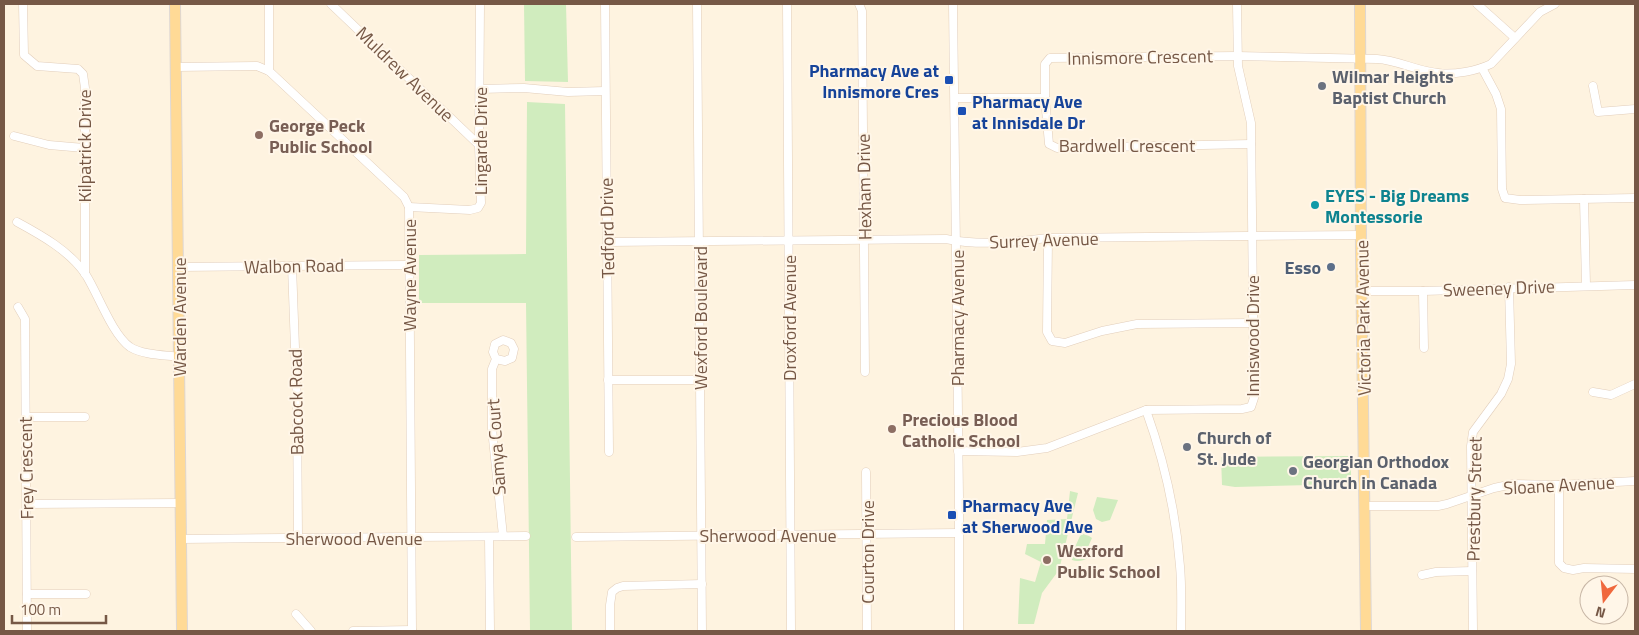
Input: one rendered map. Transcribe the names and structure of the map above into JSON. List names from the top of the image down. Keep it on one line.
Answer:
{"streets":{"main road":["Warden Avenue","Victoria Park Avenue"],"street":["Innismore Crescent","Muldrew Avenue","Lingarde Drive","Bardwell Crescent","Kilpatrick Drive","Hexham Drive","Tedford Drive","Surrey Avenue","Walbon Road","Wayne Avenue","Sweeney Drive","Wexford Boulevard","Droxford Avenue","Pharmacy Avenue","Inniswood Drive","Babcock Road","Samya Court","Frey Crescent","Sloane Avenue","Prestbury Street","Sherwood Avenue","Courton Drive"]},"crossings":[["Innismore Crescent","Bardwell Crescent"],["Innismore Crescent","Victoria Park Avenue"],["Innismore Crescent","Inniswood Drive"],["Muldrew Avenue","Lingarde Drive"],["Lingarde Drive","Wayne Avenue"],["Bardwell Crescent","Inniswood Drive"],["Hexham Drive","Surrey Avenue"],["Tedford Drive","Surrey Avenue"],["Surrey Avenue","Wexford Boulevard"],["Surrey Avenue","Droxford Avenue"],["Surrey Avenue","Pharmacy Avenue"],["Surrey Avenue","Victoria Park Avenue"],["Surrey Avenue","Inniswood Drive"],["Walbon Road","Wayne Avenue"],["Walbon Road","Warden Avenue"],["Walbon Road","Babcock Road"],["Wayne Avenue","Sherwood Avenue"],["Sweeney Drive","Victoria Park Avenue"],["Sweeney Drive","Prestbury Street"],["Warden Avenue","Sherwood Avenue"],["Wexford Boulevard","Sherwood Avenue"],["Droxford Avenue","Sherwood Avenue"],["Pharmacy Avenue","Inniswood Drive"],["Pharmacy Avenue","Sherwood Avenue"],["Victoria Park Avenue","Sloane Avenue"],["Babcock Road","Sherwood Avenue"],["Samya Court","Sherwood Avenue"],["Sloane Avenue","Prestbury Street"],["Sherwood Avenue","Courton Drive"]],"places":{"transit":["Pharmacy Ave at Innismore Cres","Pharmacy Ave at Innisdale Dr","Pharmacy Ave at Sherwood Ave"],"other":["Wilmar Heights Baptist Church","George Peck Public School","EYES - Big Dreams Montessorie","Esso","Precious Blood Catholic School","Church of St. Jude","Georgian Orthodox Church in Canada","Wexford Public School"]},"scale_bar":"100 m","north":"bottom"}
